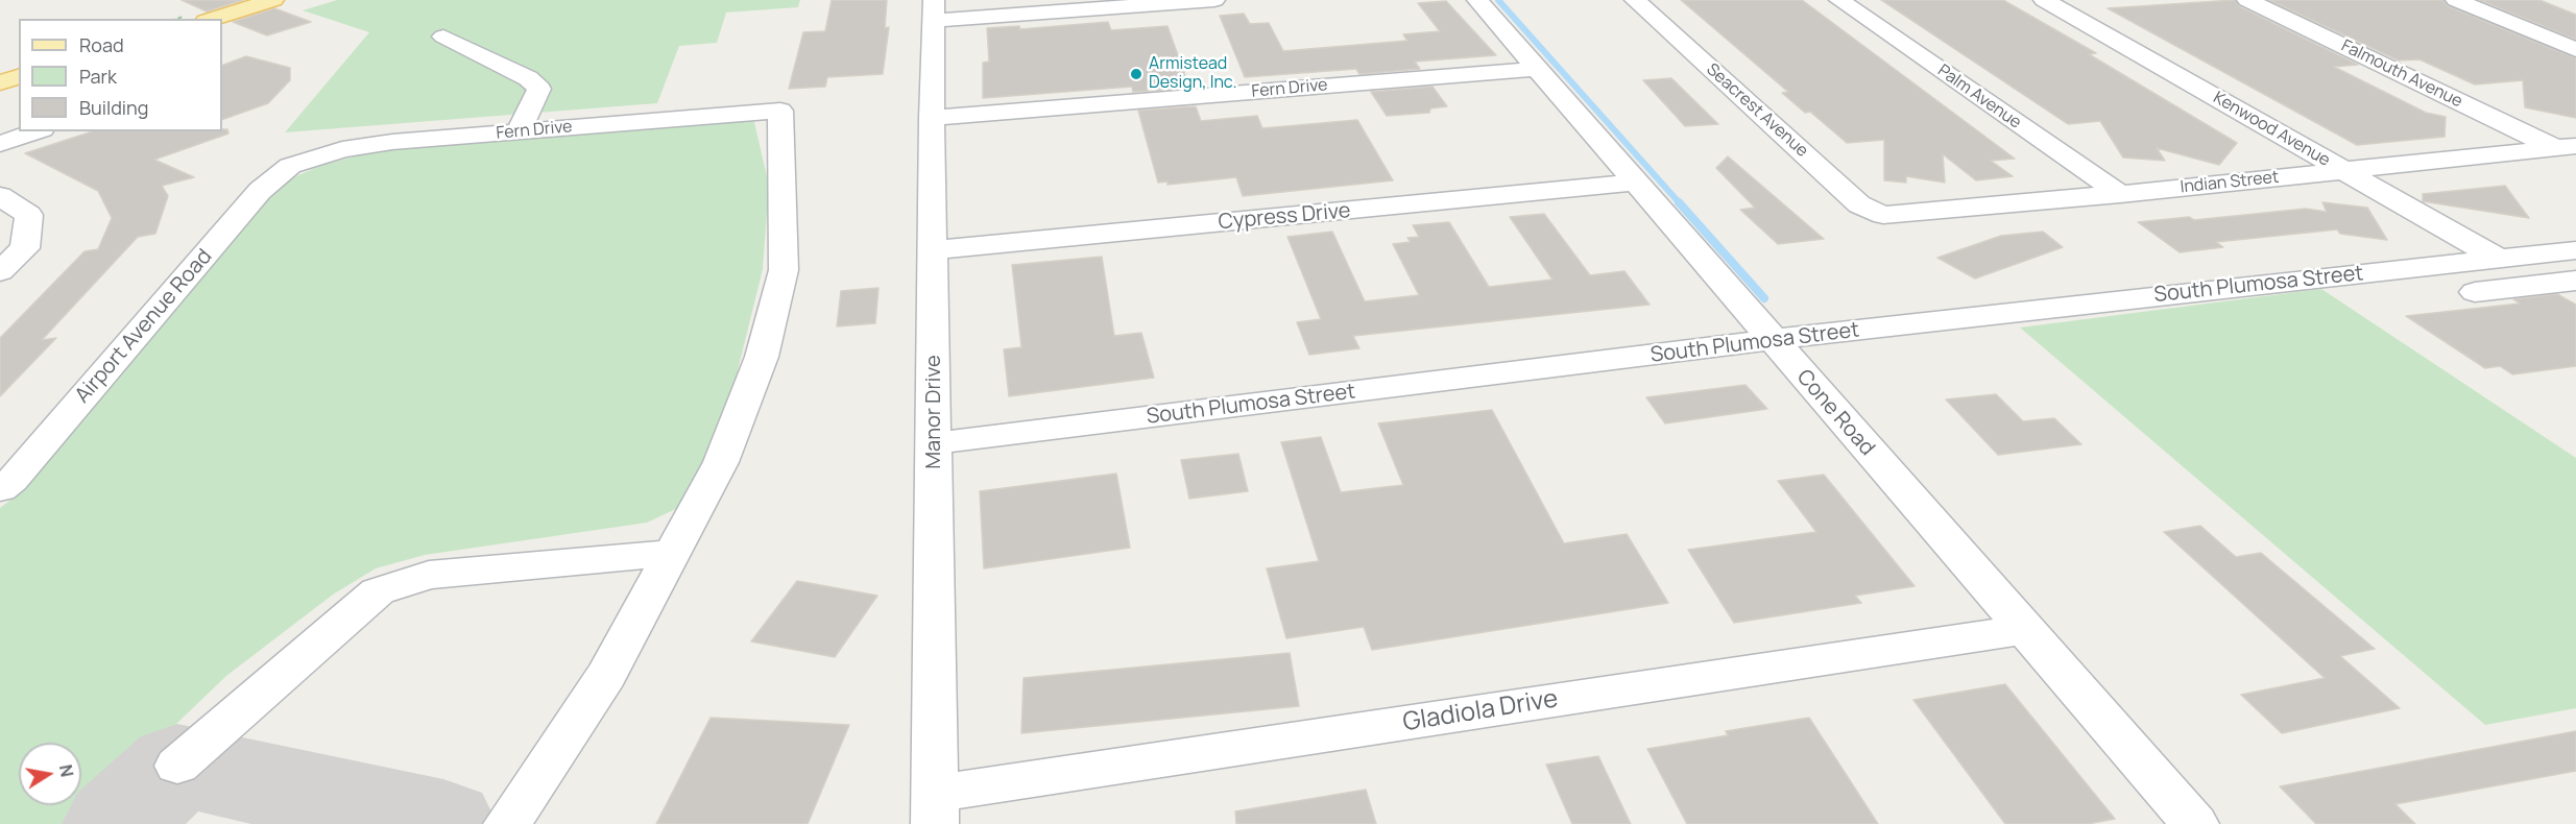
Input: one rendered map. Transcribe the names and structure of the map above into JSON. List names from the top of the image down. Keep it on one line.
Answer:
{"streets":{"street":["Falmouth Avenue","Fern Drive","Palm Avenue","Seacrest Avenue","Kenwood Avenue","Indian Street","Cypress Drive","South Plumosa Street","Airport Avenue Road","Manor Drive","Cone Road","Gladiola Drive"]},"crossings":[["Falmouth Avenue","Indian Street"],["Fern Drive","Airport Avenue Road"],["Fern Drive","Manor Drive"],["Fern Drive","Cone Road"],["Palm Avenue","Indian Street"],["Seacrest Avenue","Indian Street"],["Kenwood Avenue","Indian Street"],["Kenwood Avenue","South Plumosa Street"],["Cypress Drive","Manor Drive"],["Cypress Drive","Cone Road"],["South Plumosa Street","Manor Drive"],["South Plumosa Street","Cone Road"],["Manor Drive","Gladiola Drive"],["Cone Road","Gladiola Drive"]],"places":["Armistead Design, Inc."],"legend":["Road","Park","Building"],"north":"right"}
